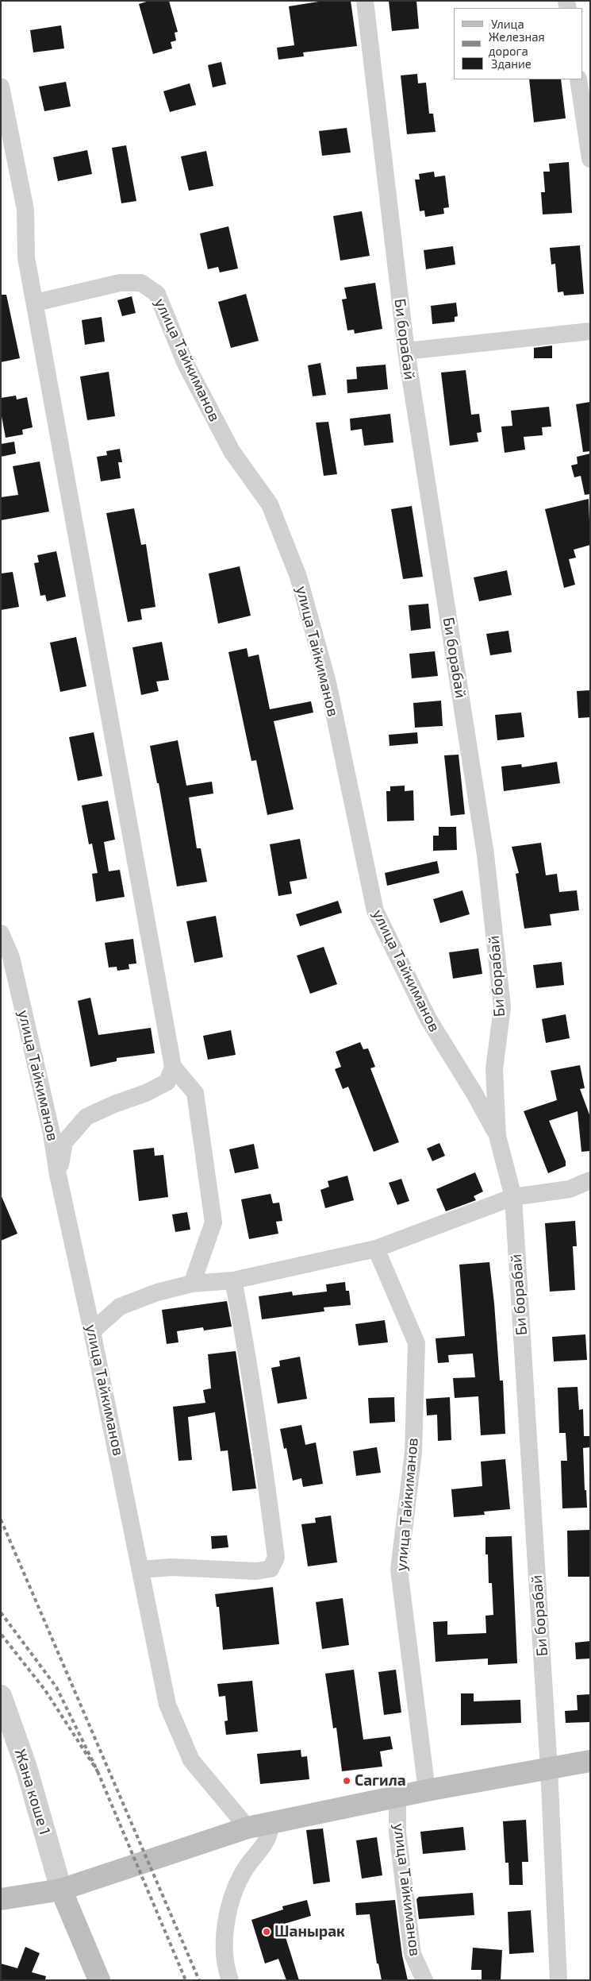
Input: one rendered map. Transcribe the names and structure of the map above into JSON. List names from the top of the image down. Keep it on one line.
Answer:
{"streets":{"street":["Би борабай","улица Тайкиманов","Жана коше 1"]},"crossings":[["Би борабай","улица Тайкиманов"]],"places":["Сагила","Шанырак"],"legend":["Улица","Железная дорога","Здание"]}
